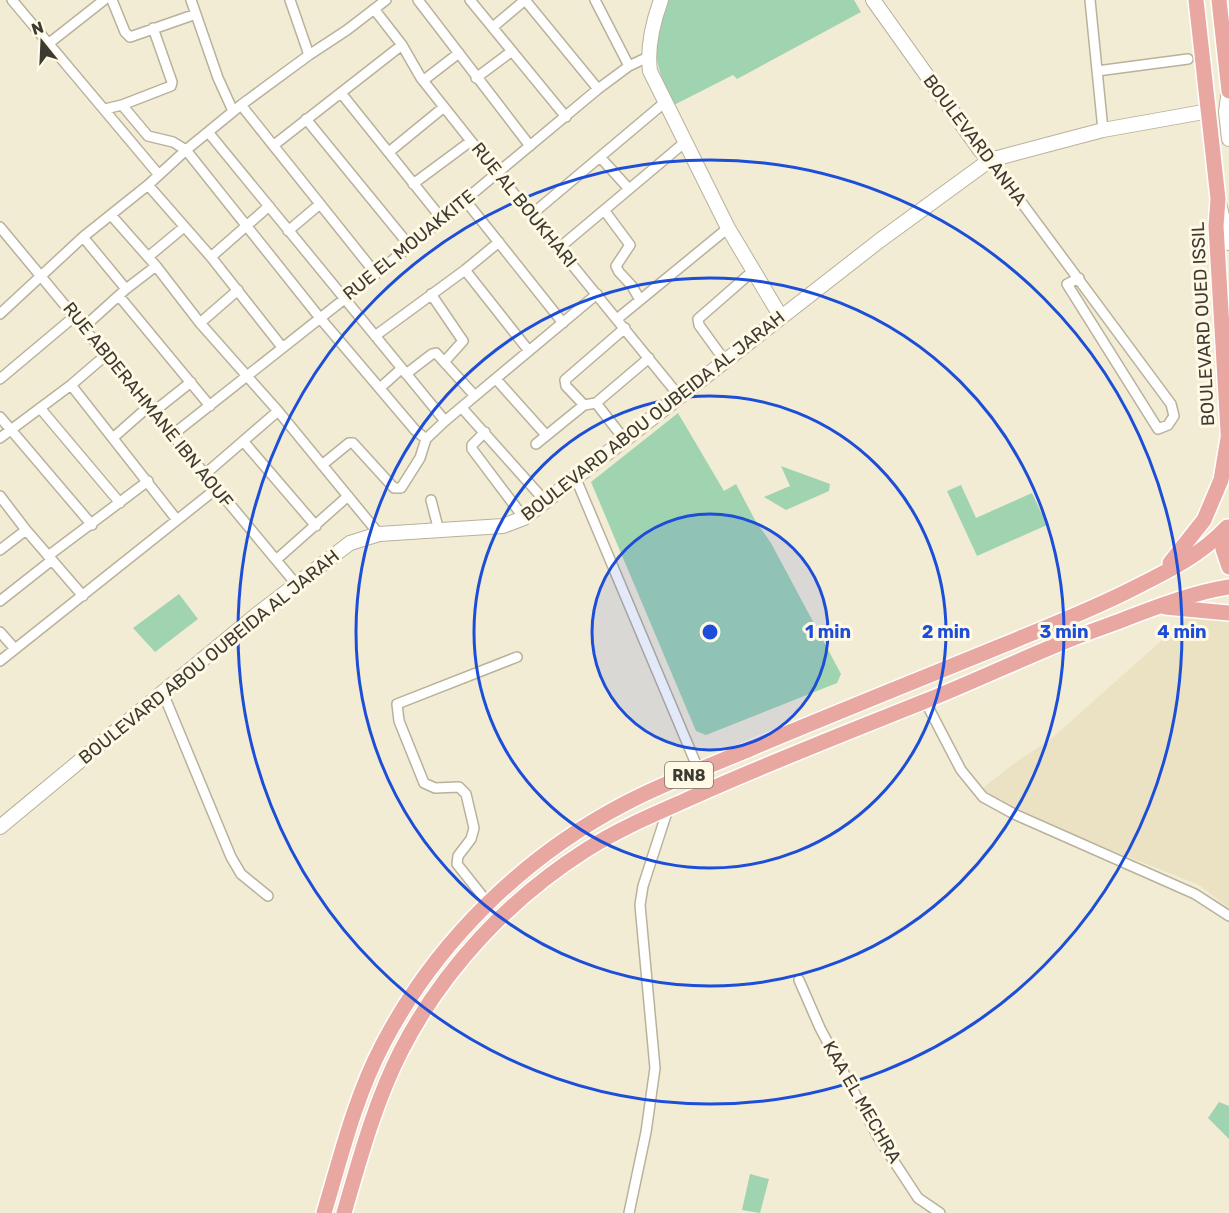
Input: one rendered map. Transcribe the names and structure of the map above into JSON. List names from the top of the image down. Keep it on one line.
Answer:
{"streets":{"main road":["BOULEVARD OUED ISSIL","RN8"],"street":["BOULEVARD ANHA","RUE AL BOUKHARI","RUE EL MOUAKKITE","RUE ABDERAHMANE IBN AOUF","BOULEVARD ABOU OUBEIDA AL JARAH","KAA EL MECHRA"]},"crossings":[["BOULEVARD ANHA","BOULEVARD ABOU OUBEIDA AL JARAH"],["RUE AL BOUKHARI","RUE EL MOUAKKITE"],["RUE AL BOUKHARI","BOULEVARD ABOU OUBEIDA AL JARAH"],["RUE EL MOUAKKITE","RUE ABDERAHMANE IBN AOUF"],["BOULEVARD OUED ISSIL","BOULEVARD ABOU OUBEIDA AL JARAH"],["BOULEVARD OUED ISSIL","RN8"],["RUE ABDERAHMANE IBN AOUF","BOULEVARD ABOU OUBEIDA AL JARAH"]],"north":"top","rings":["1 min","2 min","3 min","4 min"]}
